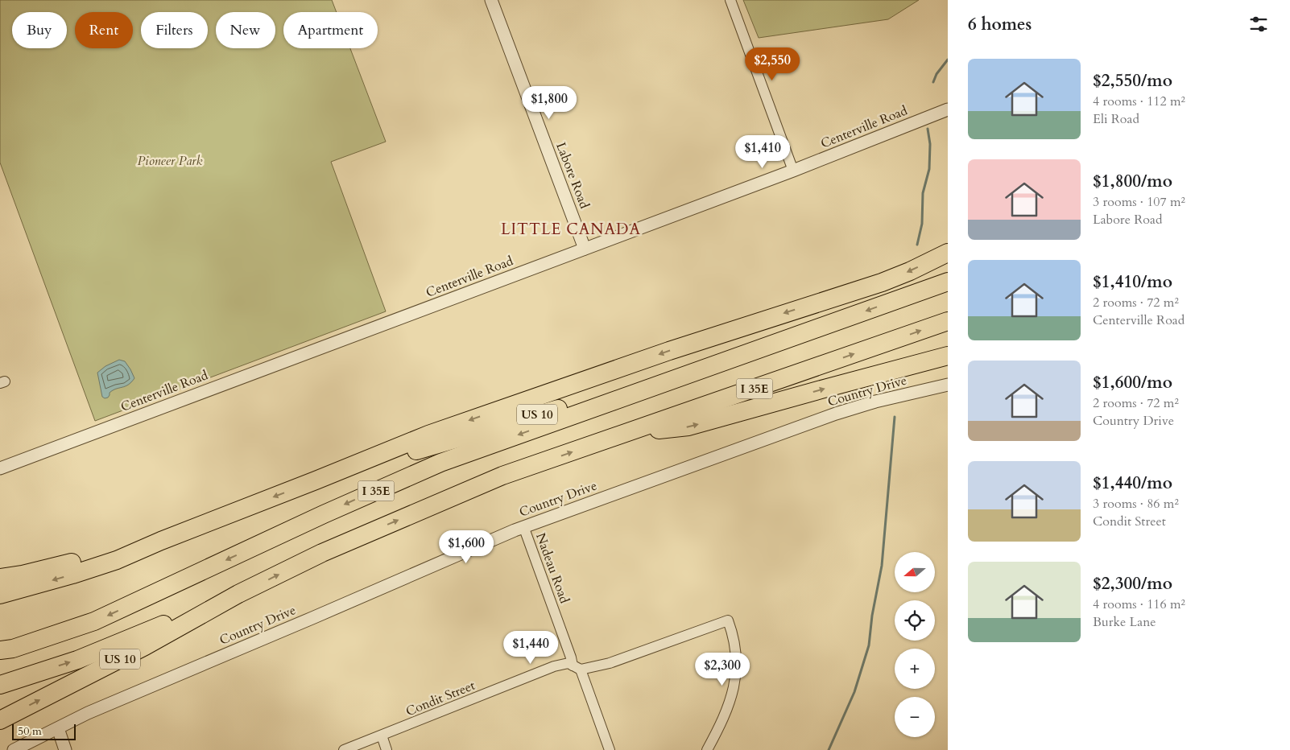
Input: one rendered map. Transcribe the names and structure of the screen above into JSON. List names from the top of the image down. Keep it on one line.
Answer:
{"streets":{"highway":["I 35E","US 10"],"street":["Centerville Road","Labore Road","Country Drive","Nadeau Road","Condit Street"]},"crossings":[["Centerville Road","Labore Road"],["I 35E","US 10"],["Country Drive","Nadeau Road"],["Nadeau Road","Condit Street"]],"districts":["LITTLE CANADA"],"parks":["Pioneer Park"],"scale_bar":"50 m","north":"left","page":{"heading":"6 homes","chip":["Buy","Rent","Filters","New","Apartment"],"price":["$2,550","$1,800","$1,410","$1,600","$1,440","$2,300"],"list":[{"name":"$2,550/mo","note":"4 rooms · 112 m² · Eli Road"},{"name":"$1,800/mo","note":"3 rooms · 107 m² · Labore Road"},{"name":"$1,410/mo","note":"2 rooms · 72 m² · Centerville Road"},{"name":"$1,600/mo","note":"2 rooms · 72 m² · Country Drive"},{"name":"$1,440/mo","note":"3 rooms · 86 m² · Condit Street"},{"name":"$2,300/mo","note":"4 rooms · 116 m² · Burke Lane"}],"map_buttons":["+","−"],"scale":"50 m"}}
